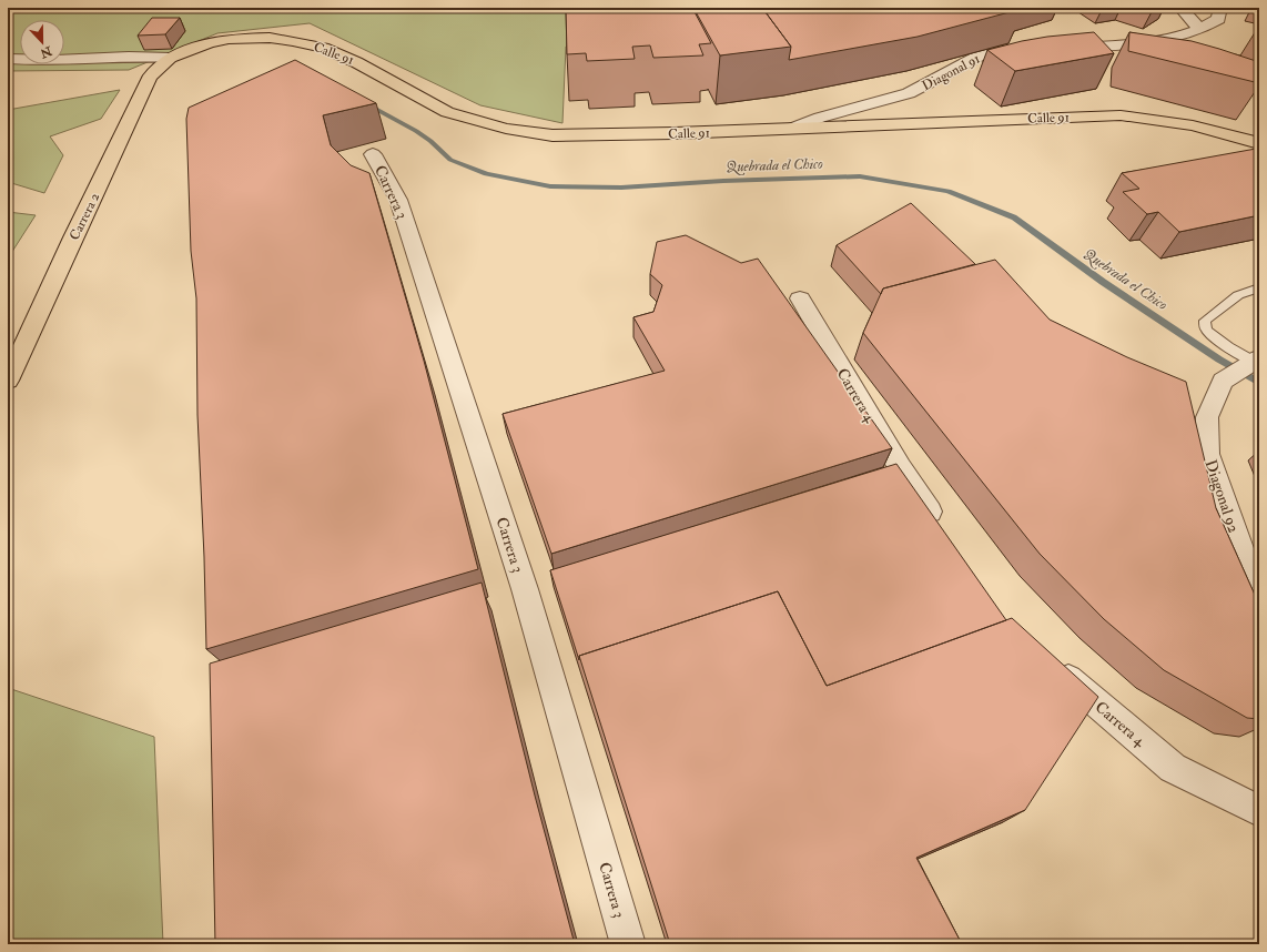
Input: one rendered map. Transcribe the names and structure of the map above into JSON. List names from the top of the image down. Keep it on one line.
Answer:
{"streets":{"main road":["Calle 91","Carrera 2"],"street":["Diagonal 91","Carrera 3","Carrera 4","Diagonal 92"]},"crossings":[["Calle 91","Diagonal 91"],["Calle 91","Carrera 2"]],"water":["Quebrada el Chico"],"north":"bottom"}
